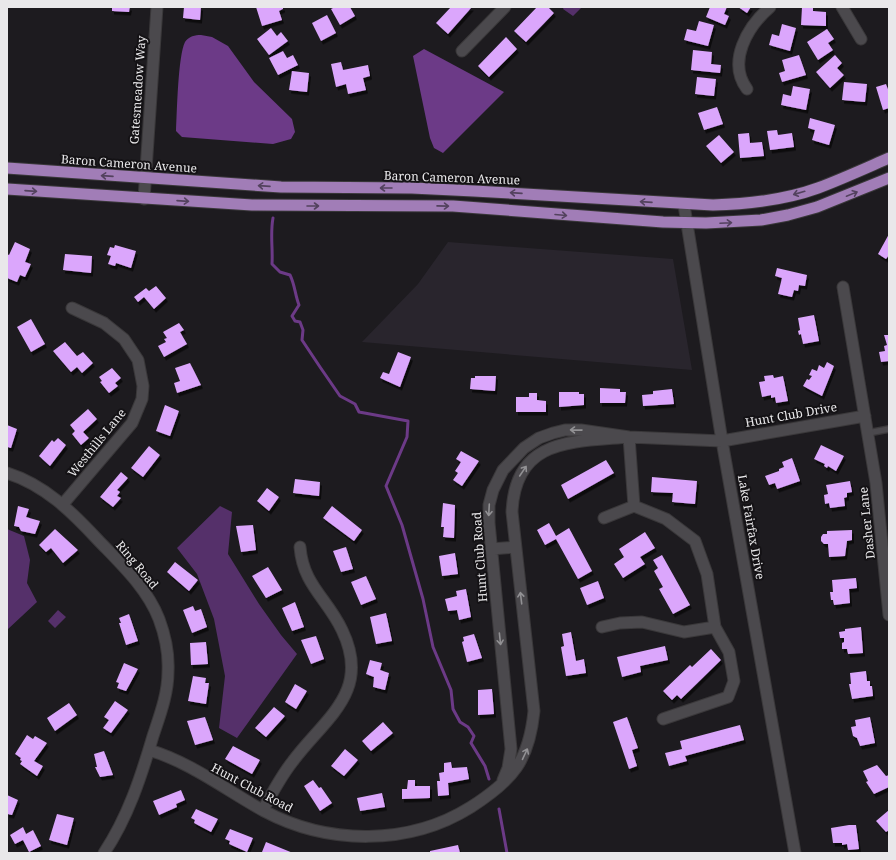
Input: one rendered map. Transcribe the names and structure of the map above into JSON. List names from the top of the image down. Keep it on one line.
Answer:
{"streets":{"main road":["Baron Cameron Avenue"],"street":["Gatesmeadow Way","Hunt Club Drive","Westhills Lane","Dasher Lane","Lake Fairfax Drive","Hunt Club Road","Ring Road"]},"crossings":[["Gatesmeadow Way","Baron Cameron Avenue"],["Baron Cameron Avenue","Lake Fairfax Drive"],["Hunt Club Drive","Dasher Lane"],["Hunt Club Drive","Lake Fairfax Drive"],["Hunt Club Drive","Hunt Club Road"],["Westhills Lane","Ring Road"],["Lake Fairfax Drive","Hunt Club Road"],["Hunt Club Road","Ring Road"]]}
